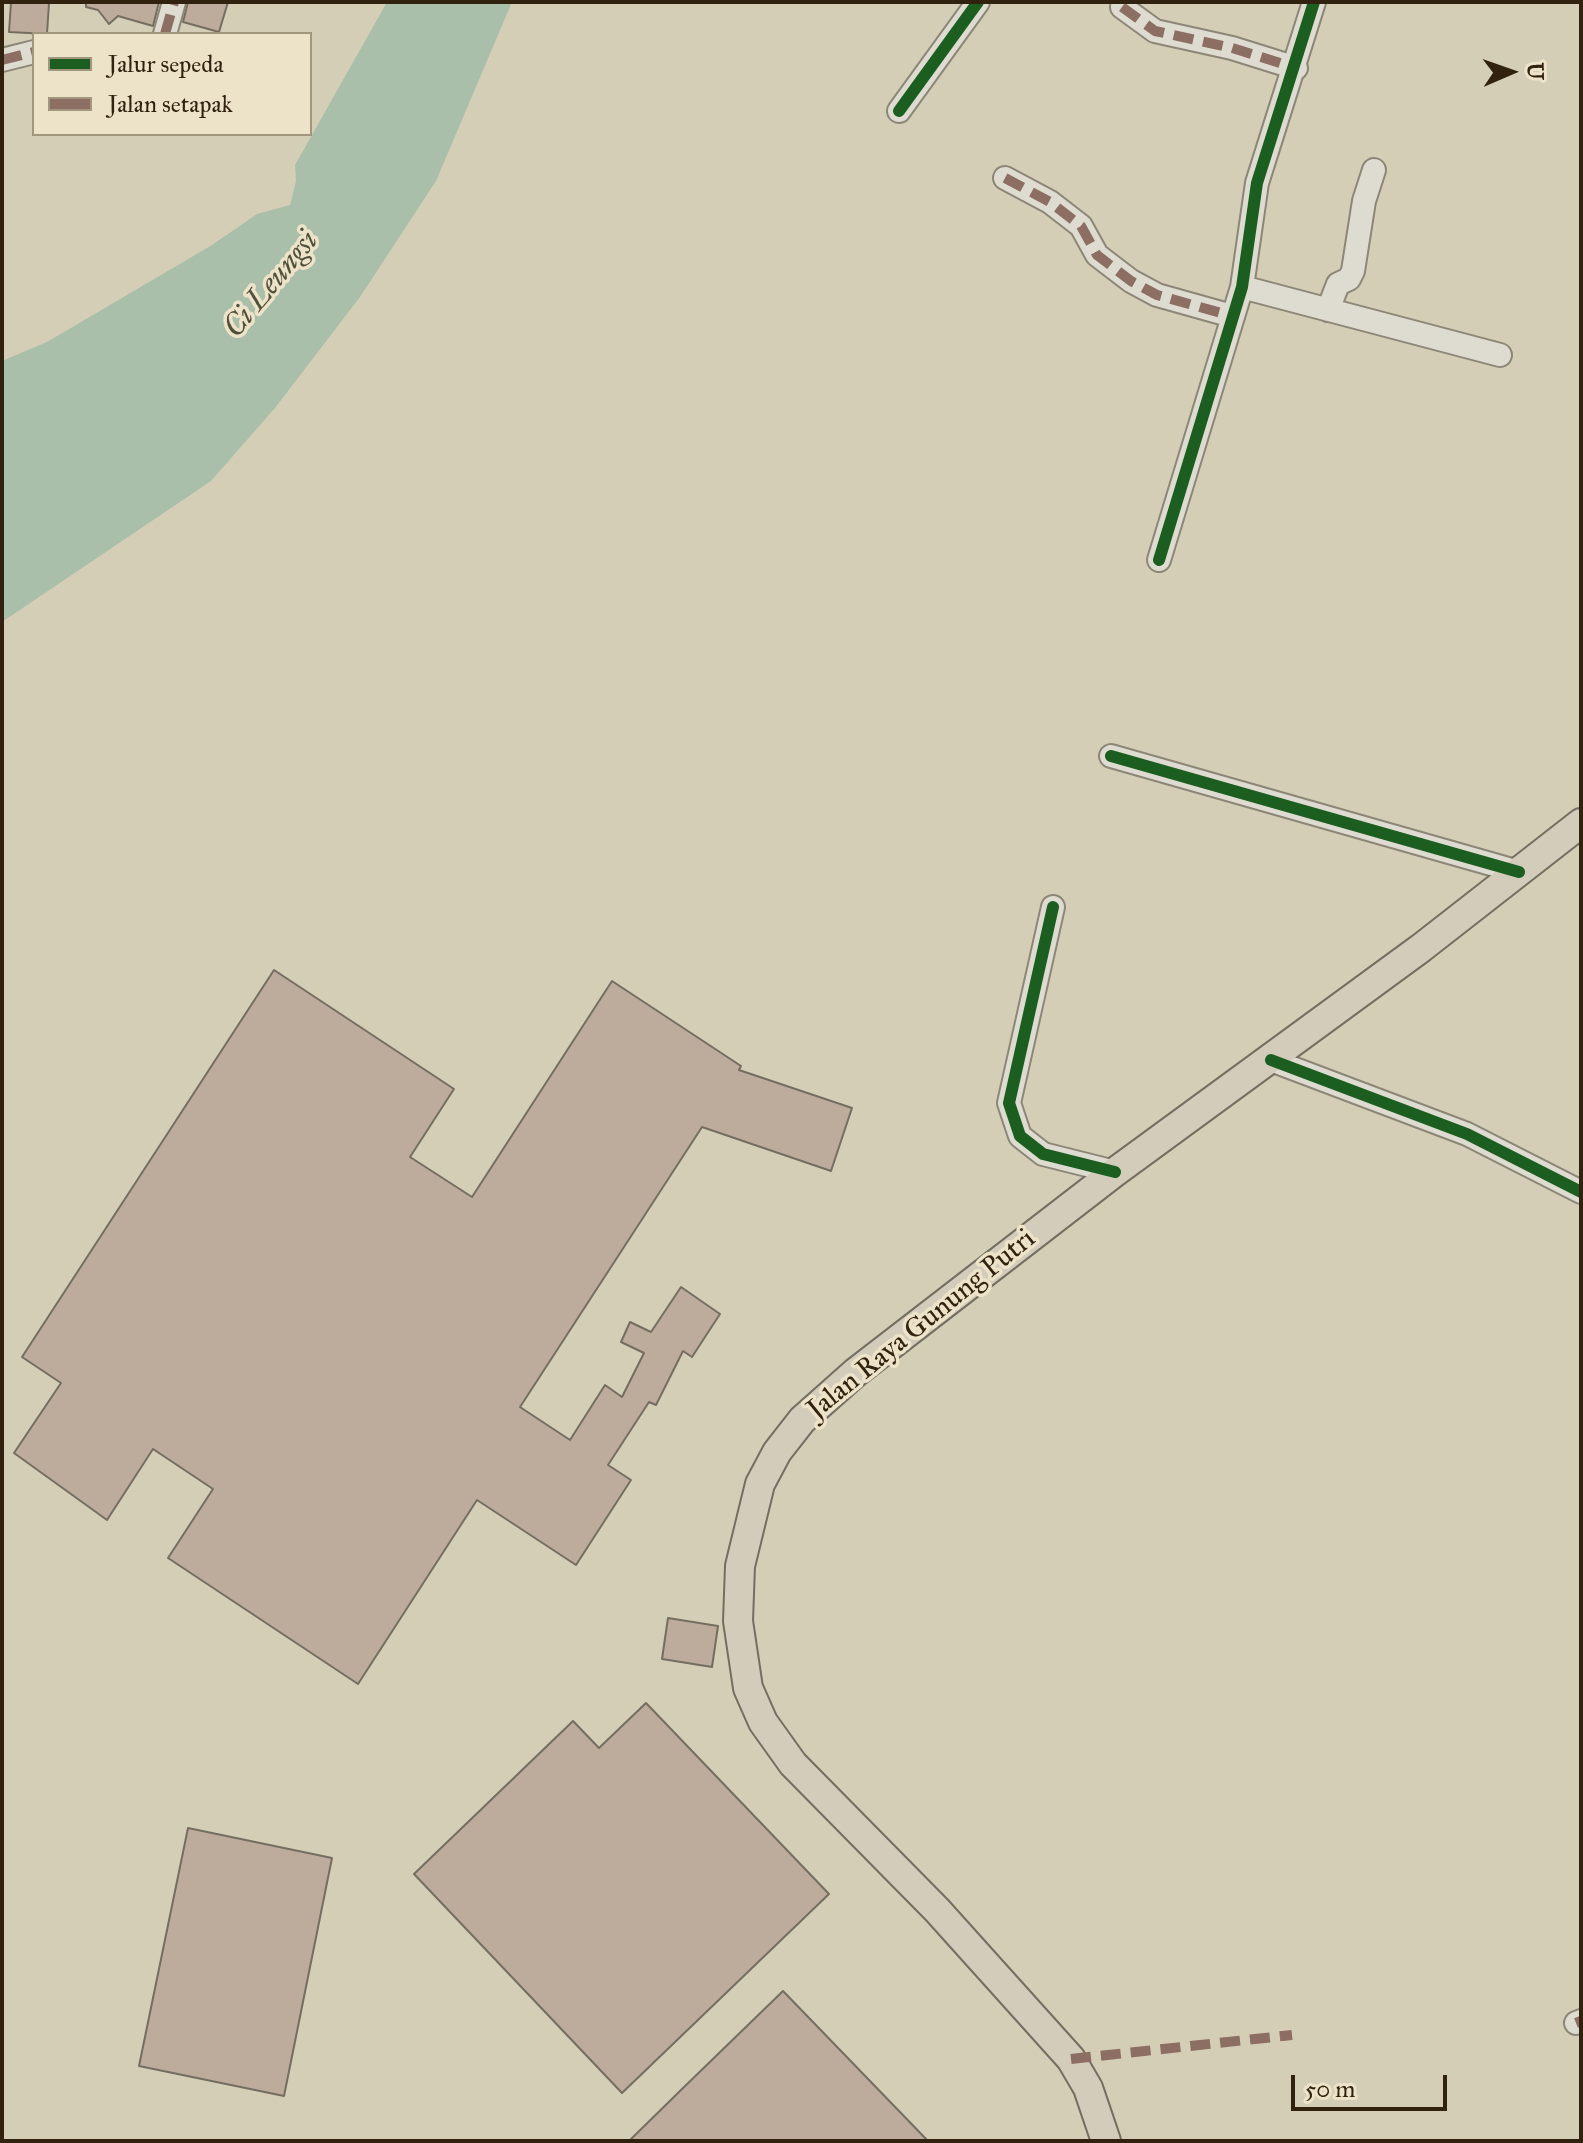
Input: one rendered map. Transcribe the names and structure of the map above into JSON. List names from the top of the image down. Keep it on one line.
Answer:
{"streets":{"main road":["Jalan Raya Gunung Putri"]},"water":["Ci Leungsi"],"legend":["Jalur sepeda","Jalan setapak"],"scale_bar":"50 m","north":"right"}
